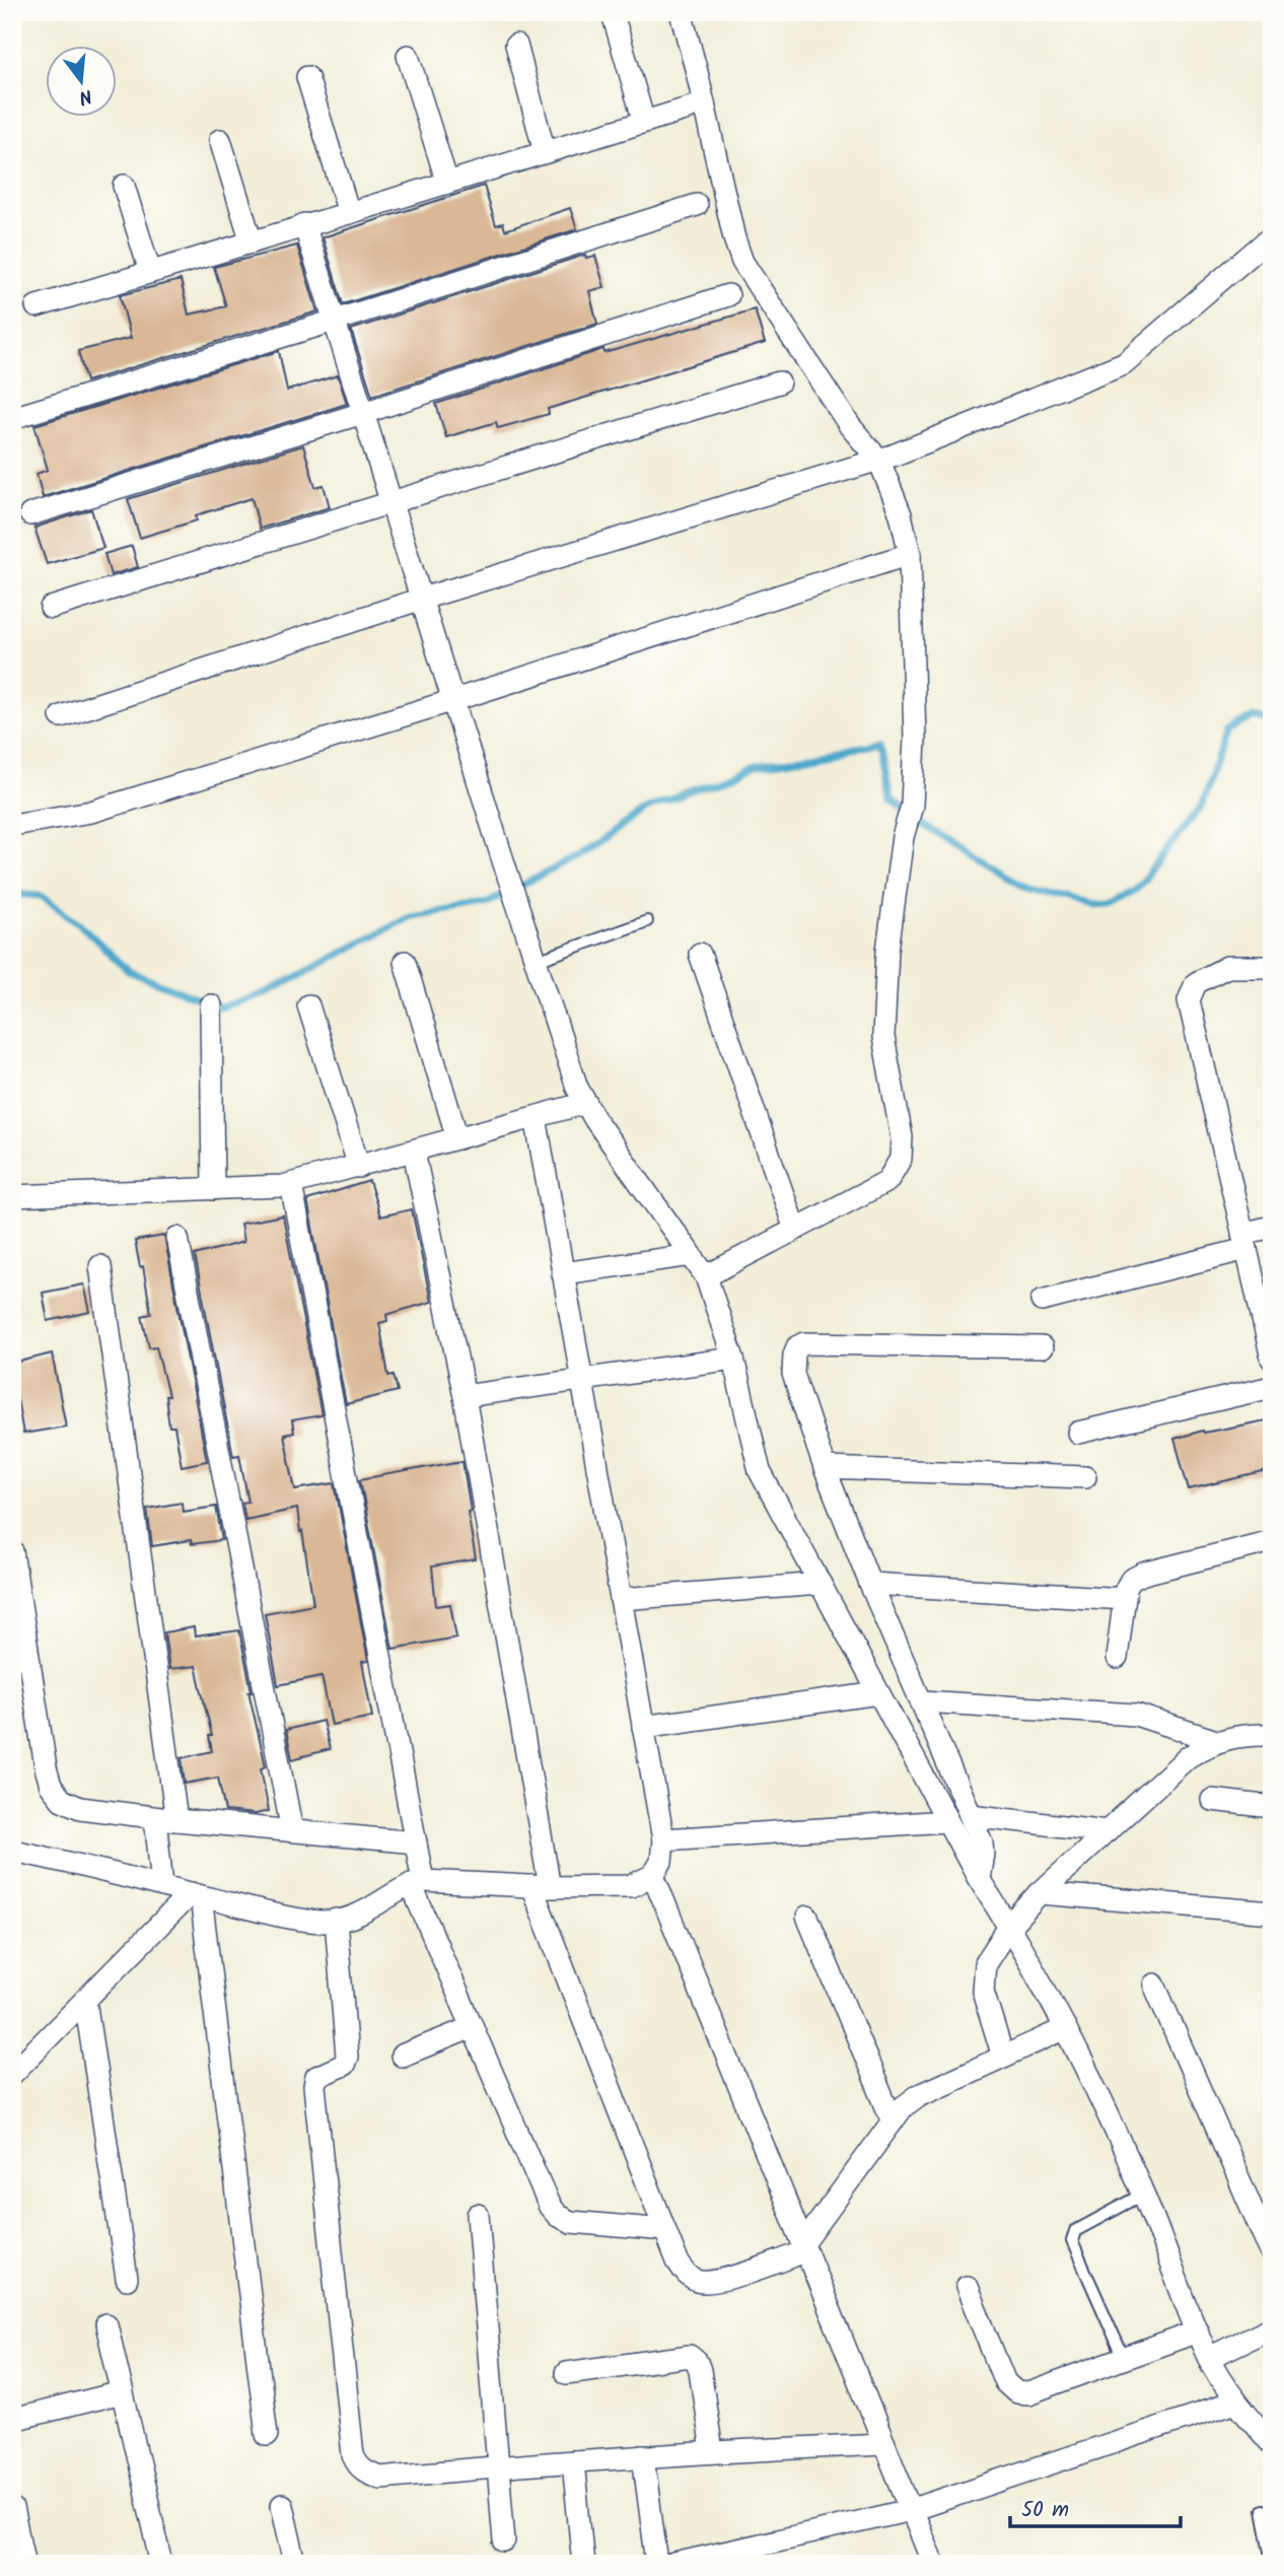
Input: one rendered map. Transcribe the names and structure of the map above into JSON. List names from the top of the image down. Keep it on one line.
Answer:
{"scale_bar":"50 m","north":"bottom"}
